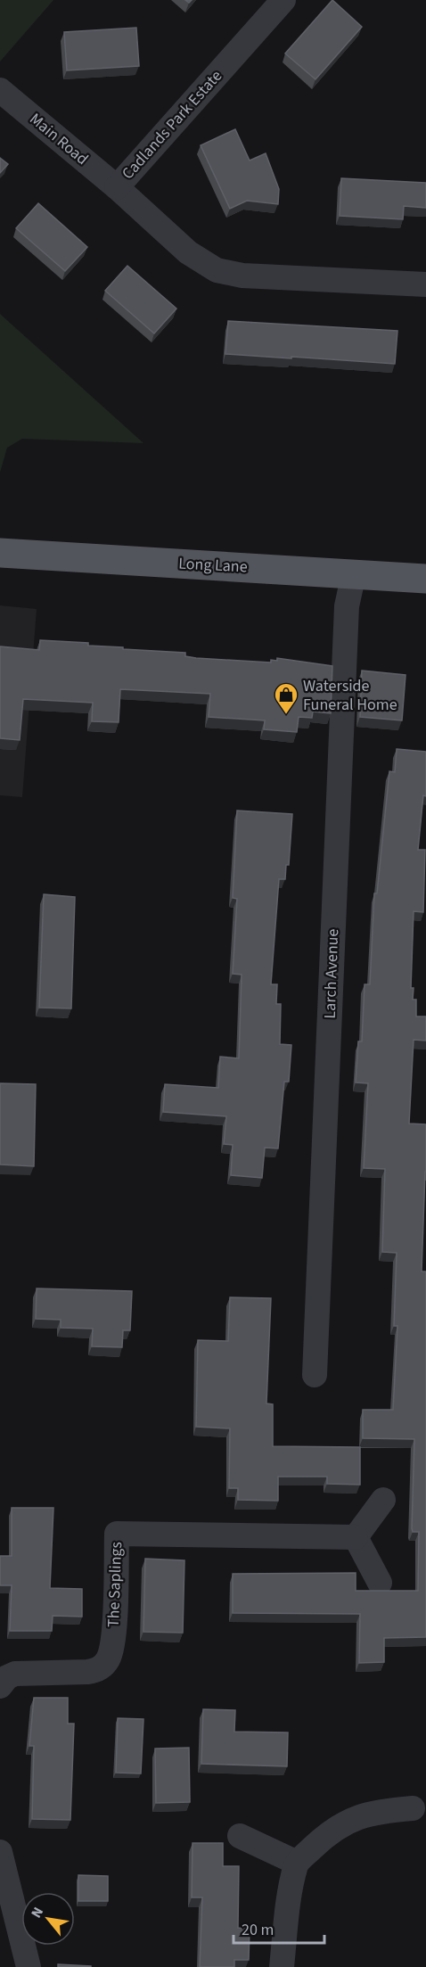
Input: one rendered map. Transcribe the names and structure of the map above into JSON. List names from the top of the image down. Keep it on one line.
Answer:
{"streets":{"main road":["Long Lane"],"street":["Cadlands Park Estate","Main Road","Larch Avenue","The Saplings"]},"crossings":[["Cadlands Park Estate","Main Road"],["Long Lane","Larch Avenue"]],"places":{"shop":["Waterside Funeral Home"]},"scale_bar":"20 m","north":"top left"}
